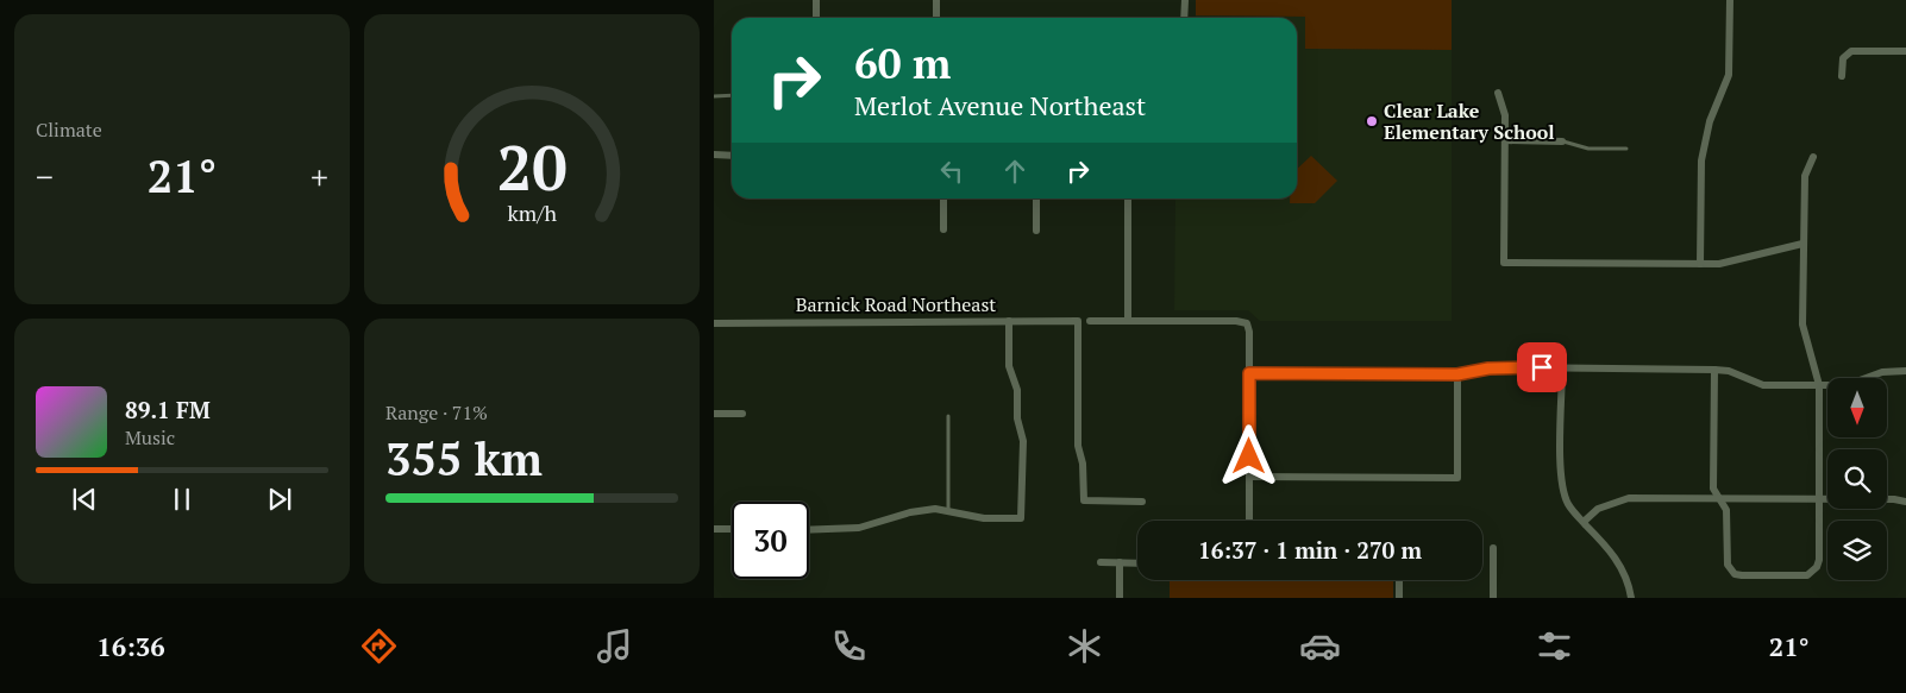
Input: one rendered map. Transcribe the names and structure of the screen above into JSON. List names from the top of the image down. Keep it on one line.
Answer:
{"streets":{"street":["Barnick Road Northeast"]},"places":["Clear Lake Elementary School"],"north":"bottom","page":{"tile":["Climate",["Range · 71%","355 km"]],"turn":["60 m","Merlot Avenue Northeast"],"heat":["−","21°","+"],"song":["89.1 FM","Music"],"limit":"30","trip":"16:37 · 1 min · 270 m","tabs":["16:36","21°"],"gauge":["20","km/h"]}}
